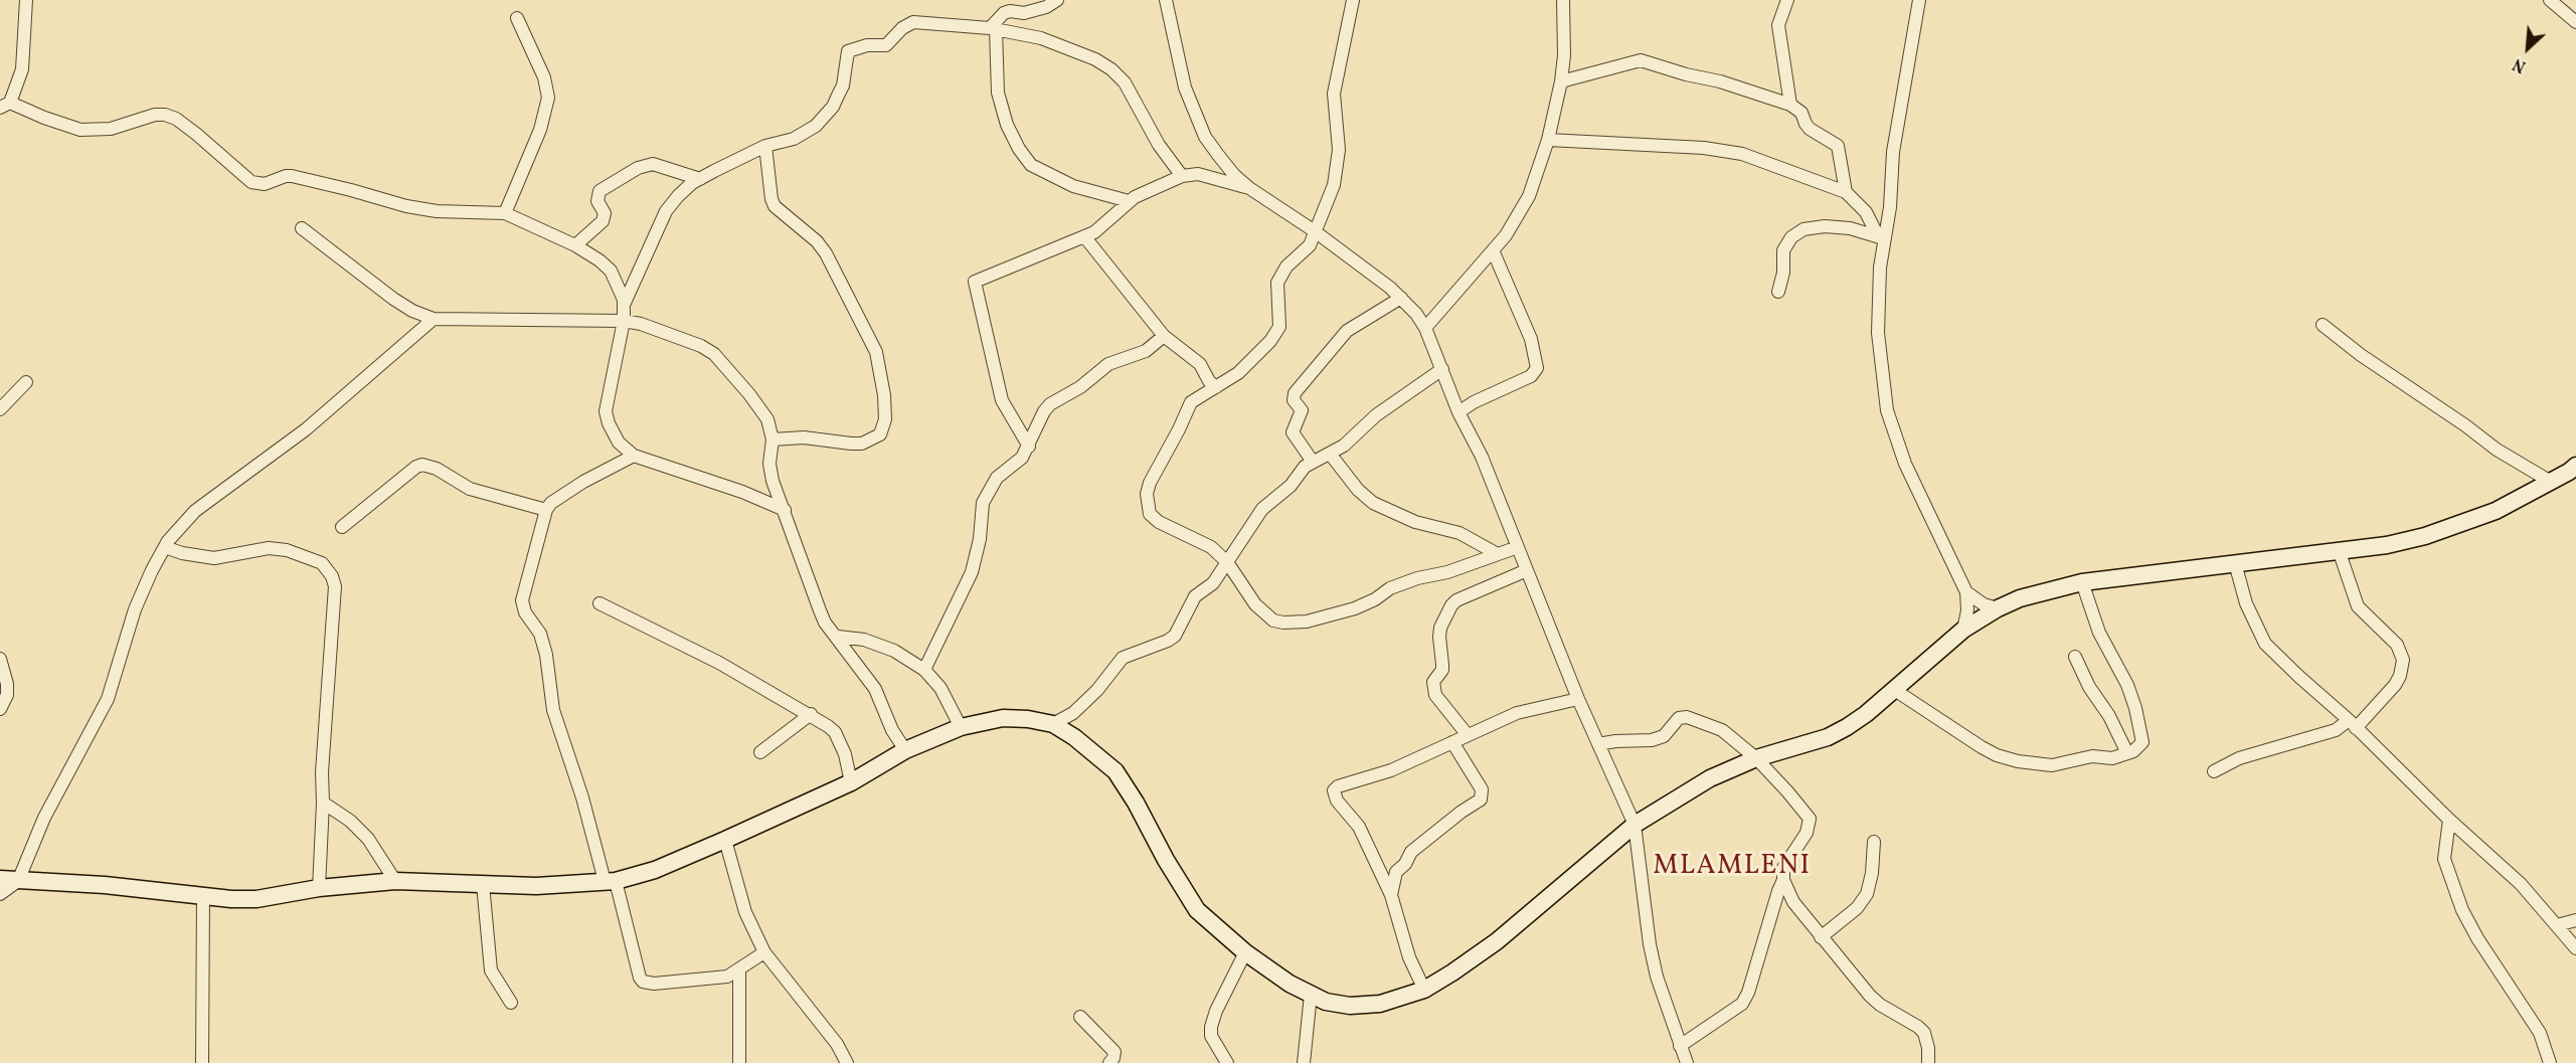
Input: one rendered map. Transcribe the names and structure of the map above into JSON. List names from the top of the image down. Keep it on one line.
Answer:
{"districts":["MLAMLENI"],"north":"bottom left"}
